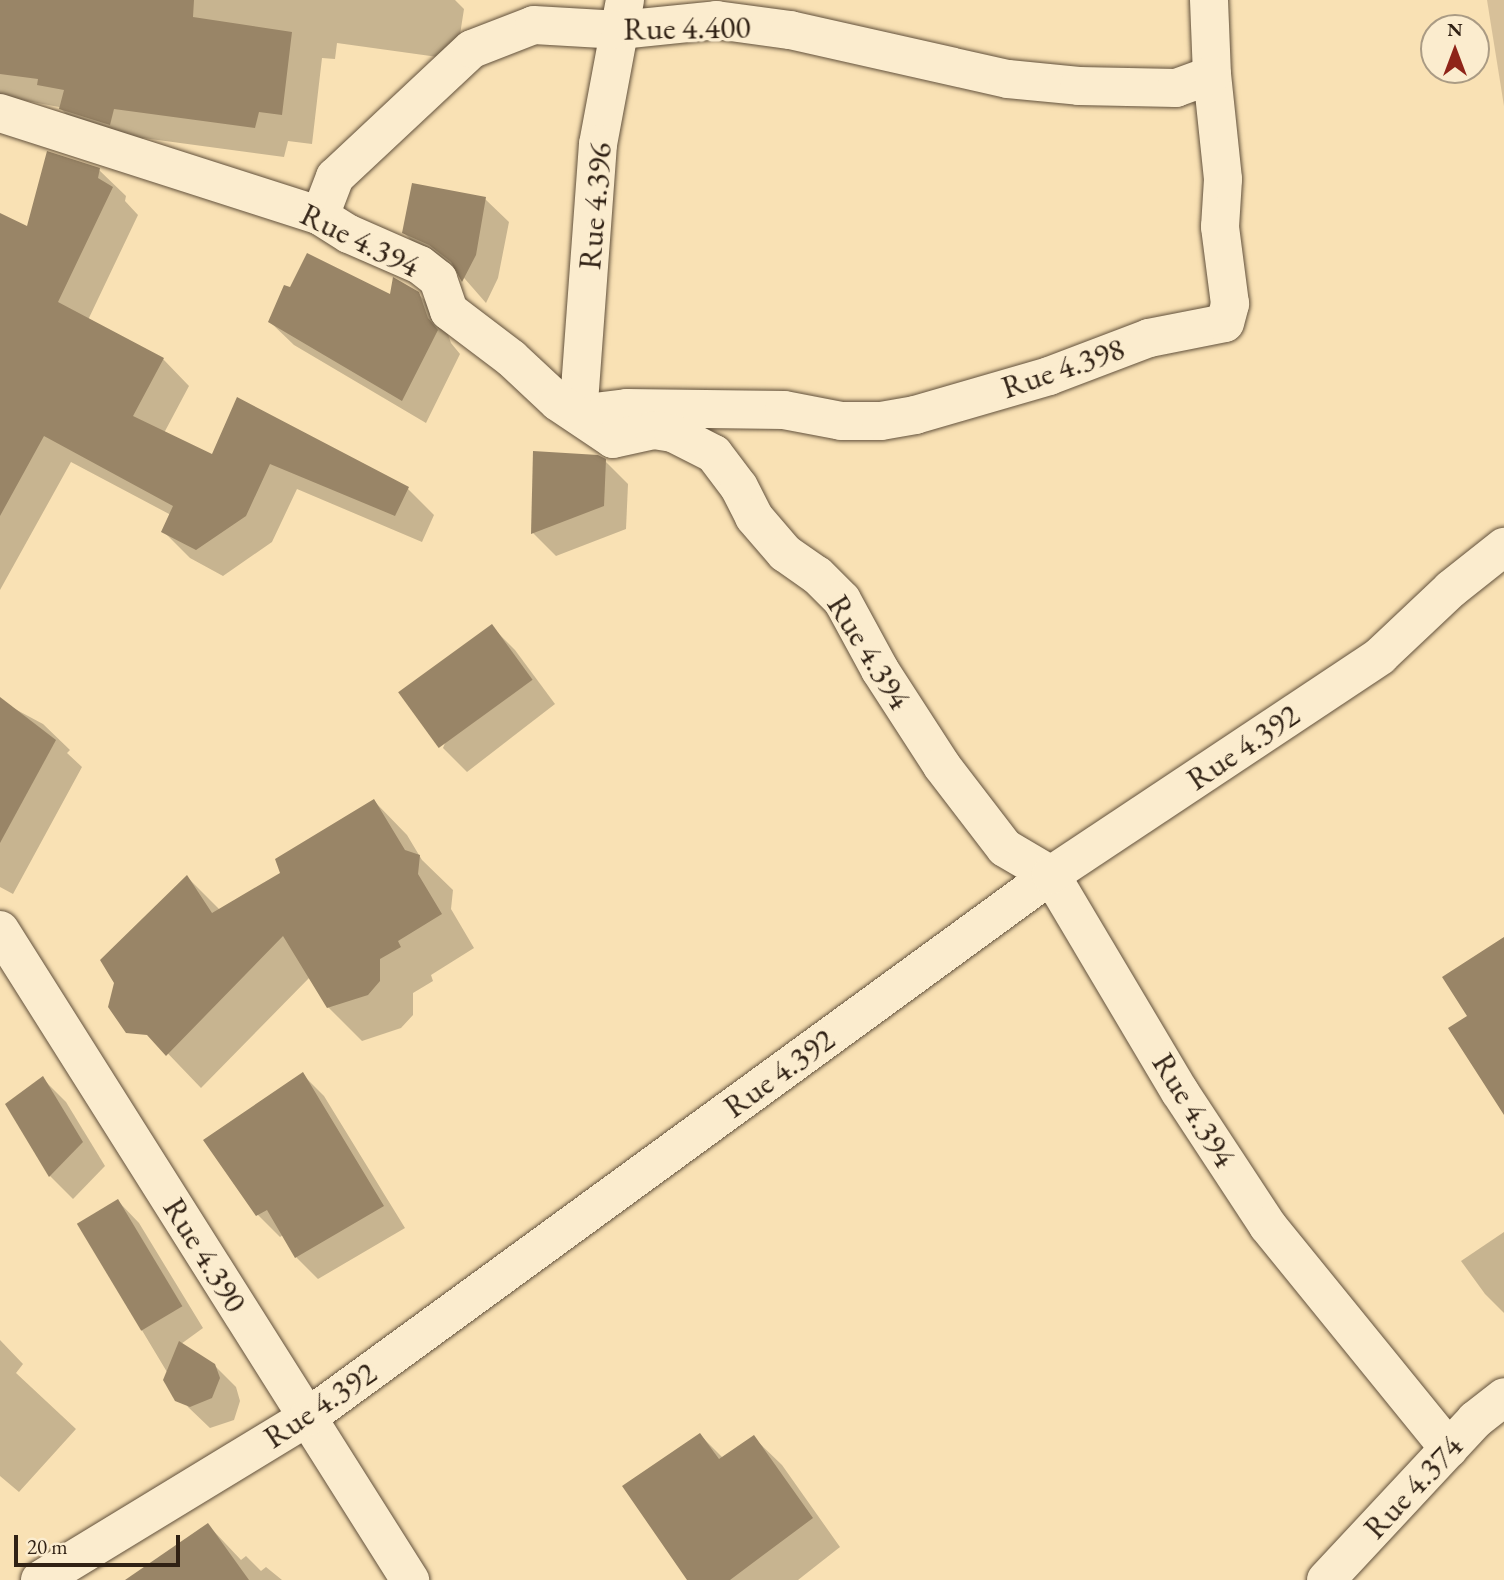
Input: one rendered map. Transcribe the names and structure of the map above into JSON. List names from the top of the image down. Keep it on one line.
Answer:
{"streets":{"street":["Rue 4.400","Rue 4.396","Rue 4.394","Rue 4.398","Rue 4.392","Rue 4.390","Rue 4.374"]},"crossings":[["Rue 4.400","Rue 4.396"],["Rue 4.400","Rue 4.394"],["Rue 4.400","Rue 4.398"],["Rue 4.396","Rue 4.394"],["Rue 4.396","Rue 4.398"],["Rue 4.394","Rue 4.398"],["Rue 4.394","Rue 4.392"],["Rue 4.394","Rue 4.374"],["Rue 4.392","Rue 4.390"]],"scale_bar":"20 m","north":"top"}
